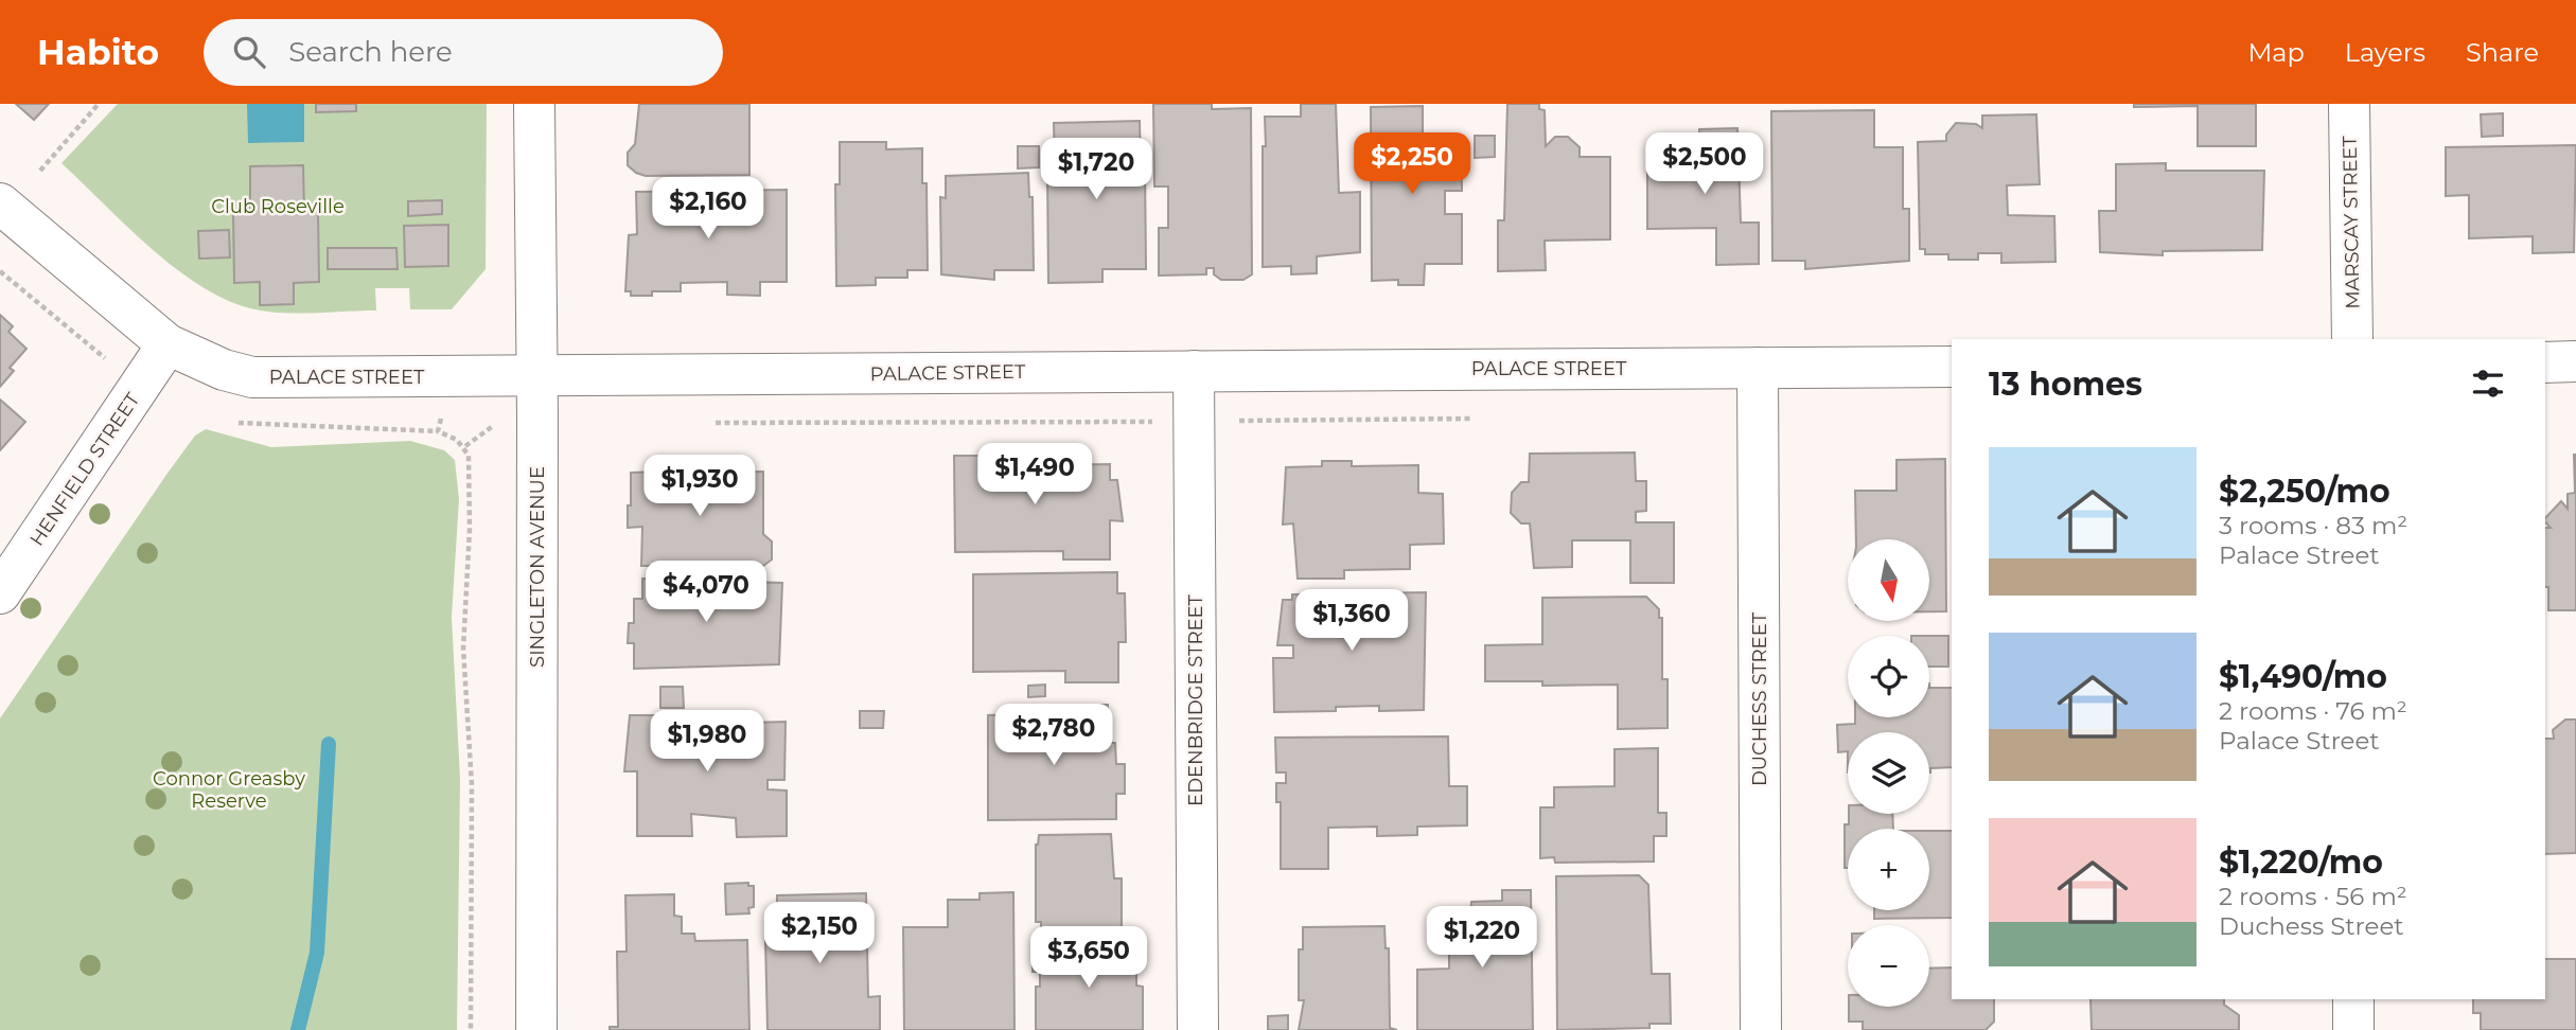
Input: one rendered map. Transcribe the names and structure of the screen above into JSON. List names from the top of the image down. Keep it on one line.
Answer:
{"streets":{"street":["MARSCAY STREET","PALACE STREET","HENFIELD STREET","SINGLETON AVENUE","DUCHESS STREET","EDENBRIDGE STREET"]},"crossings":[["PALACE STREET","HENFIELD STREET"],["PALACE STREET","SINGLETON AVENUE"],["PALACE STREET","DUCHESS STREET"],["PALACE STREET","EDENBRIDGE STREET"]],"parks":["Club Roseville","Connor Greasby Reserve"],"north":"bottom","page":{"header":"Habito","search":"Search here","nav":["Map","Layers","Share"],"price":["$2,250","$2,500","$1,720","$2,160","$1,490","$1,930","$4,070","$1,360","$2,780","$1,980","$2,150","$1,220","$3,650"],"heading":"13 homes","list":[{"name":"$2,250/mo","note":"3 rooms · 83 m² · Palace Street"},{"name":"$1,490/mo","note":"2 rooms · 76 m² · Palace Street"},{"name":"$1,220/mo","note":"2 rooms · 56 m² · Duchess Street"}],"map_buttons":["+","−"]}}
